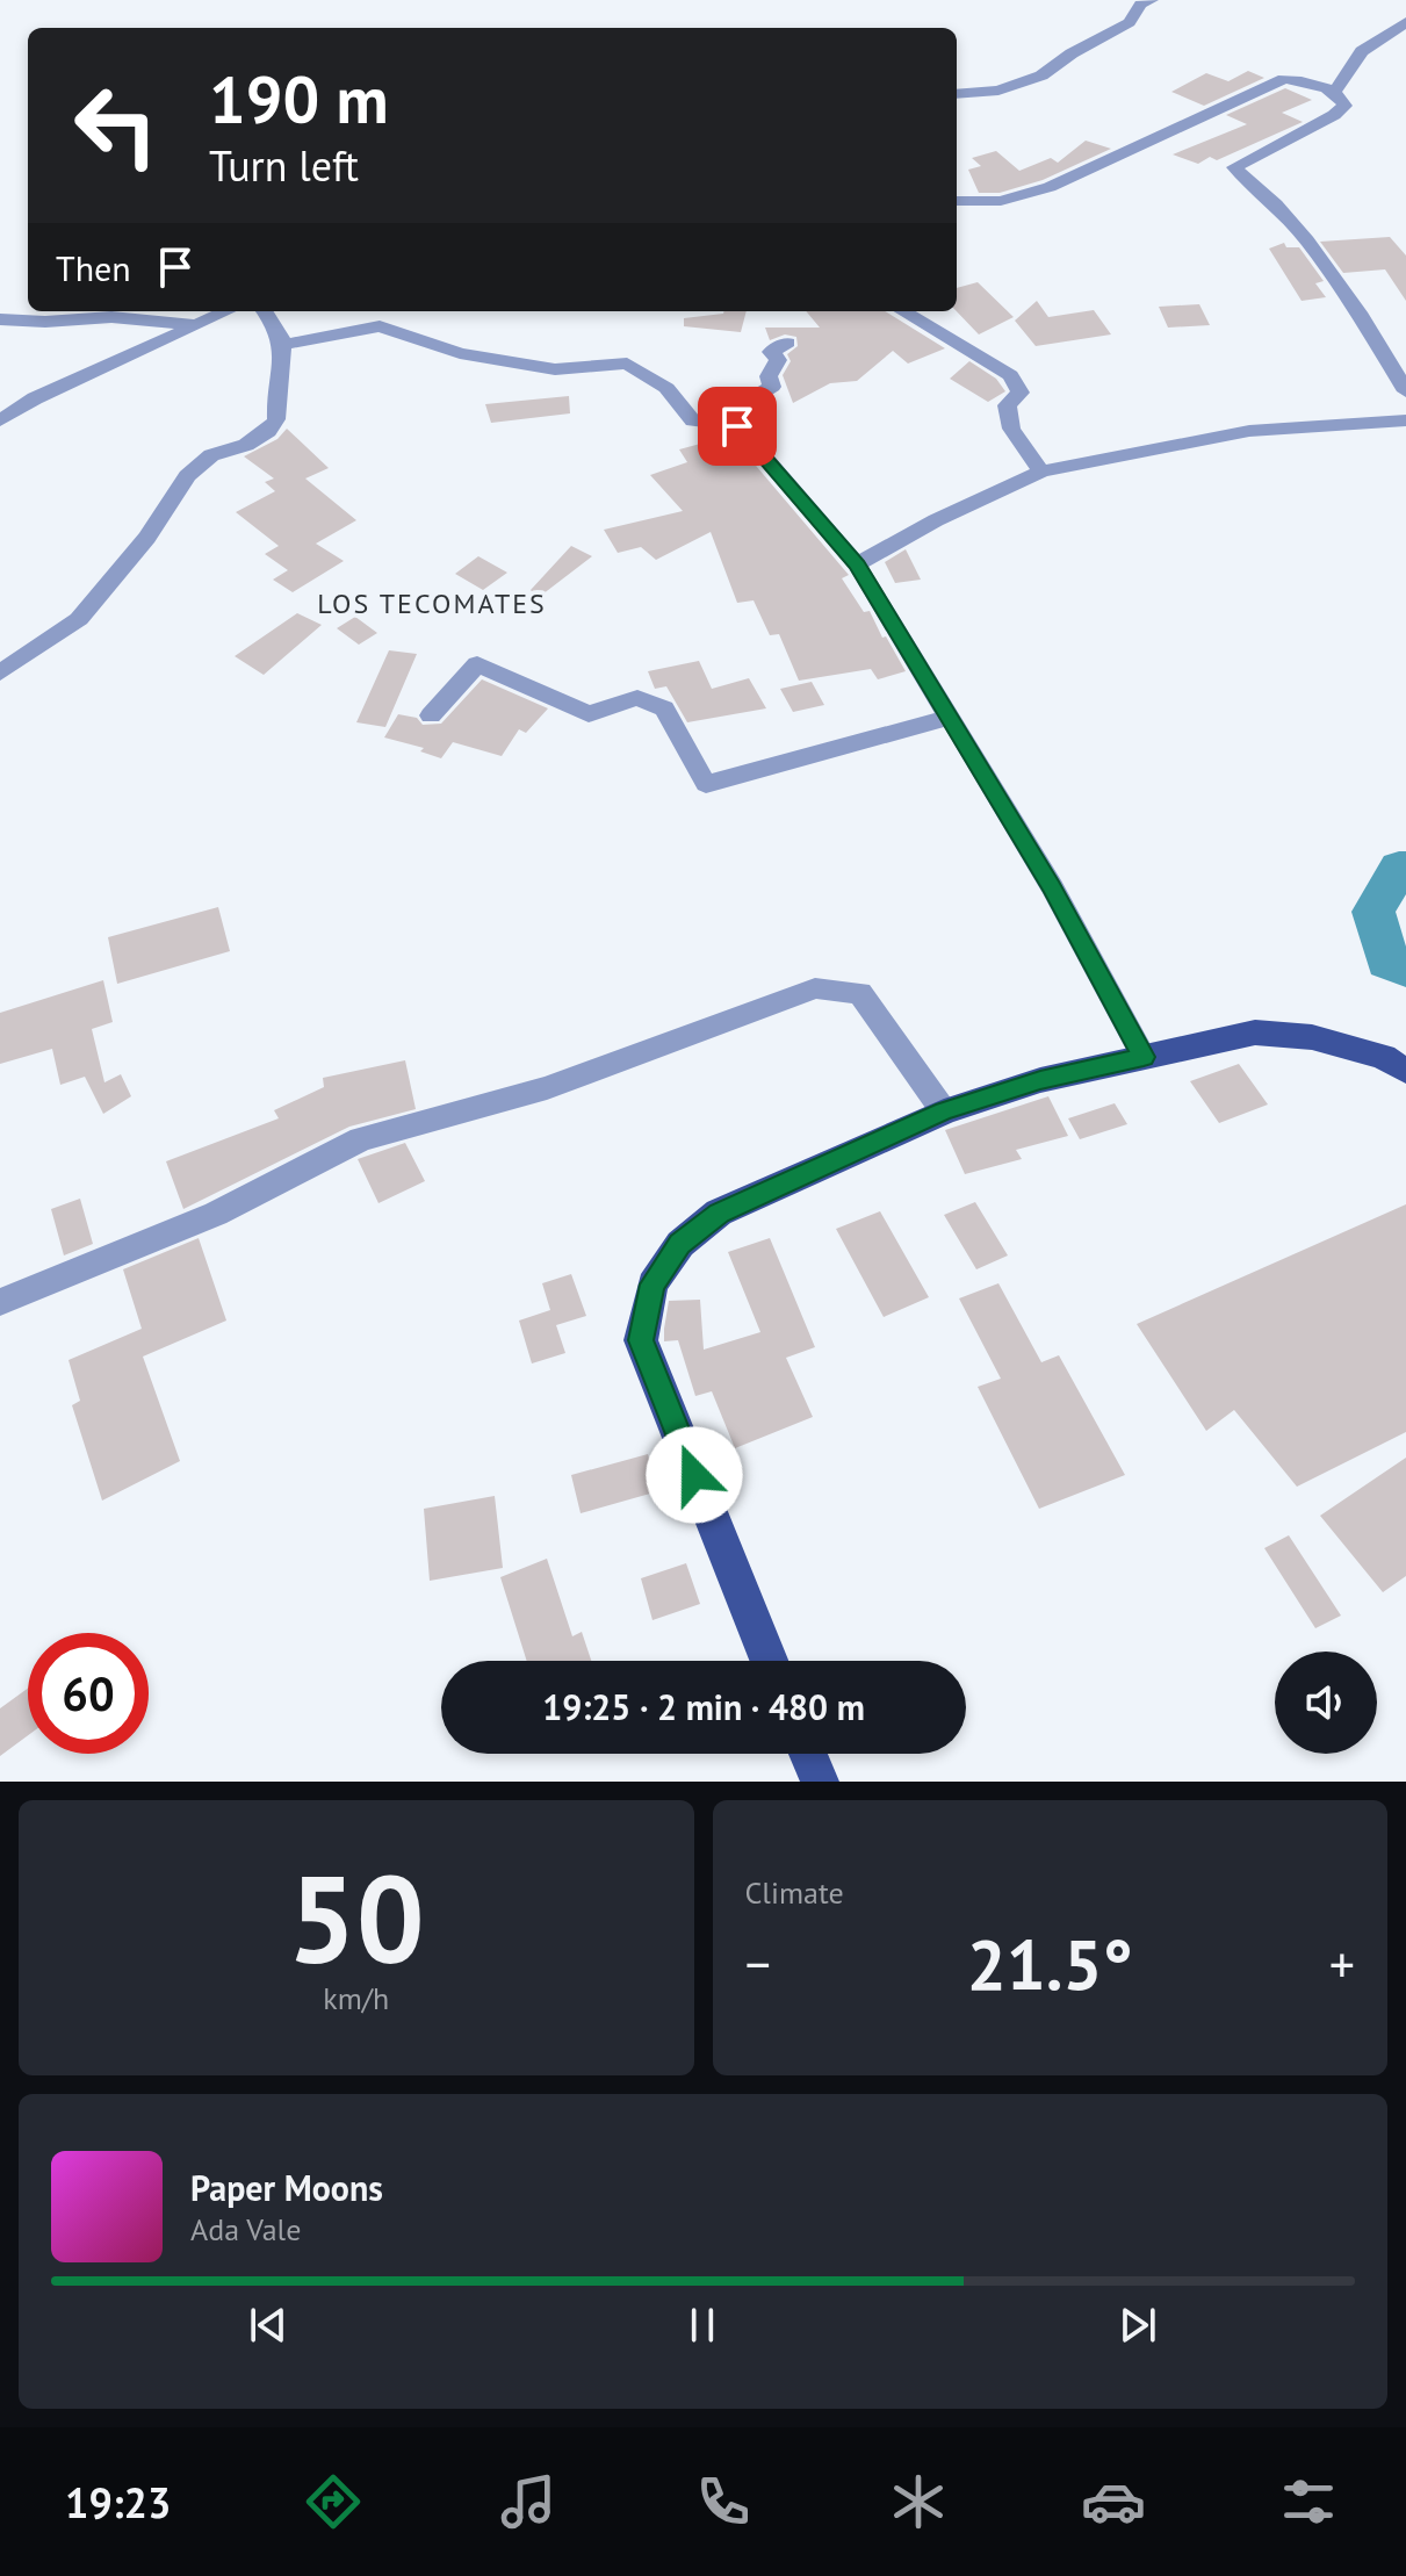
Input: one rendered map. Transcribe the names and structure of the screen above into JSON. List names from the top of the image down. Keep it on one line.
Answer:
{"districts":["LOS TECOMATES"],"page":{"turn":["190 m","Turn left"],"then":"Then","limit":"60","trip":"19:25 · 2 min · 480 m","tile":[["50","km/h"],"Climate"],"heat":["−","21.5°","+"],"song":["Paper Moons","Ada Vale"],"tabs":"19:23"}}
